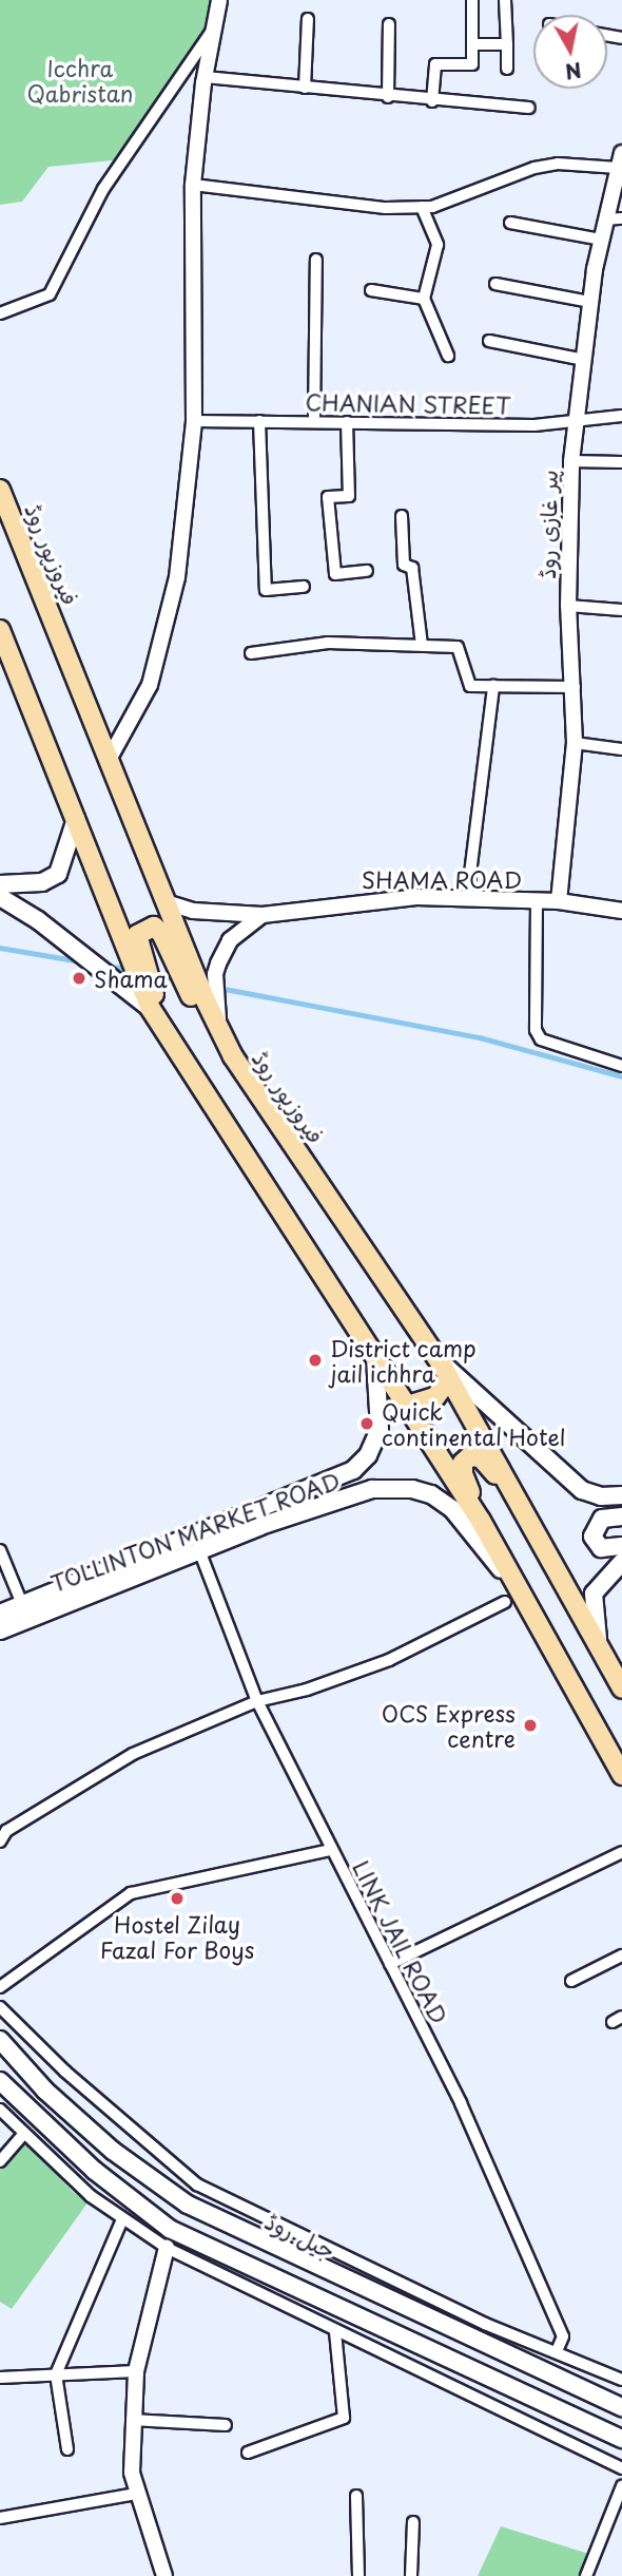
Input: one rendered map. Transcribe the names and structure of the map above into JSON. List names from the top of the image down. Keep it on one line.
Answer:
{"streets":{"main road":["فیروزپور روڈ","TOLLINTON MARKET ROAD","جیل روڈ"],"street":["CHANIAN STREET","پیر غازی روڈ","SHAMA ROAD","LINK JAIL ROAD"]},"crossings":[["CHANIAN STREET","پیر غازی روڈ"],["پیر غازی روڈ","SHAMA ROAD"],["فیروزپور روڈ","SHAMA ROAD"],["TOLLINTON MARKET ROAD","LINK JAIL ROAD"]],"parks":["Icchra Qabristan"],"places":["Shama","District camp jail ichhra","Quick continental Hotel","OCS Express centre","Hostel Zilay Fazal For Boys"],"north":"bottom"}
